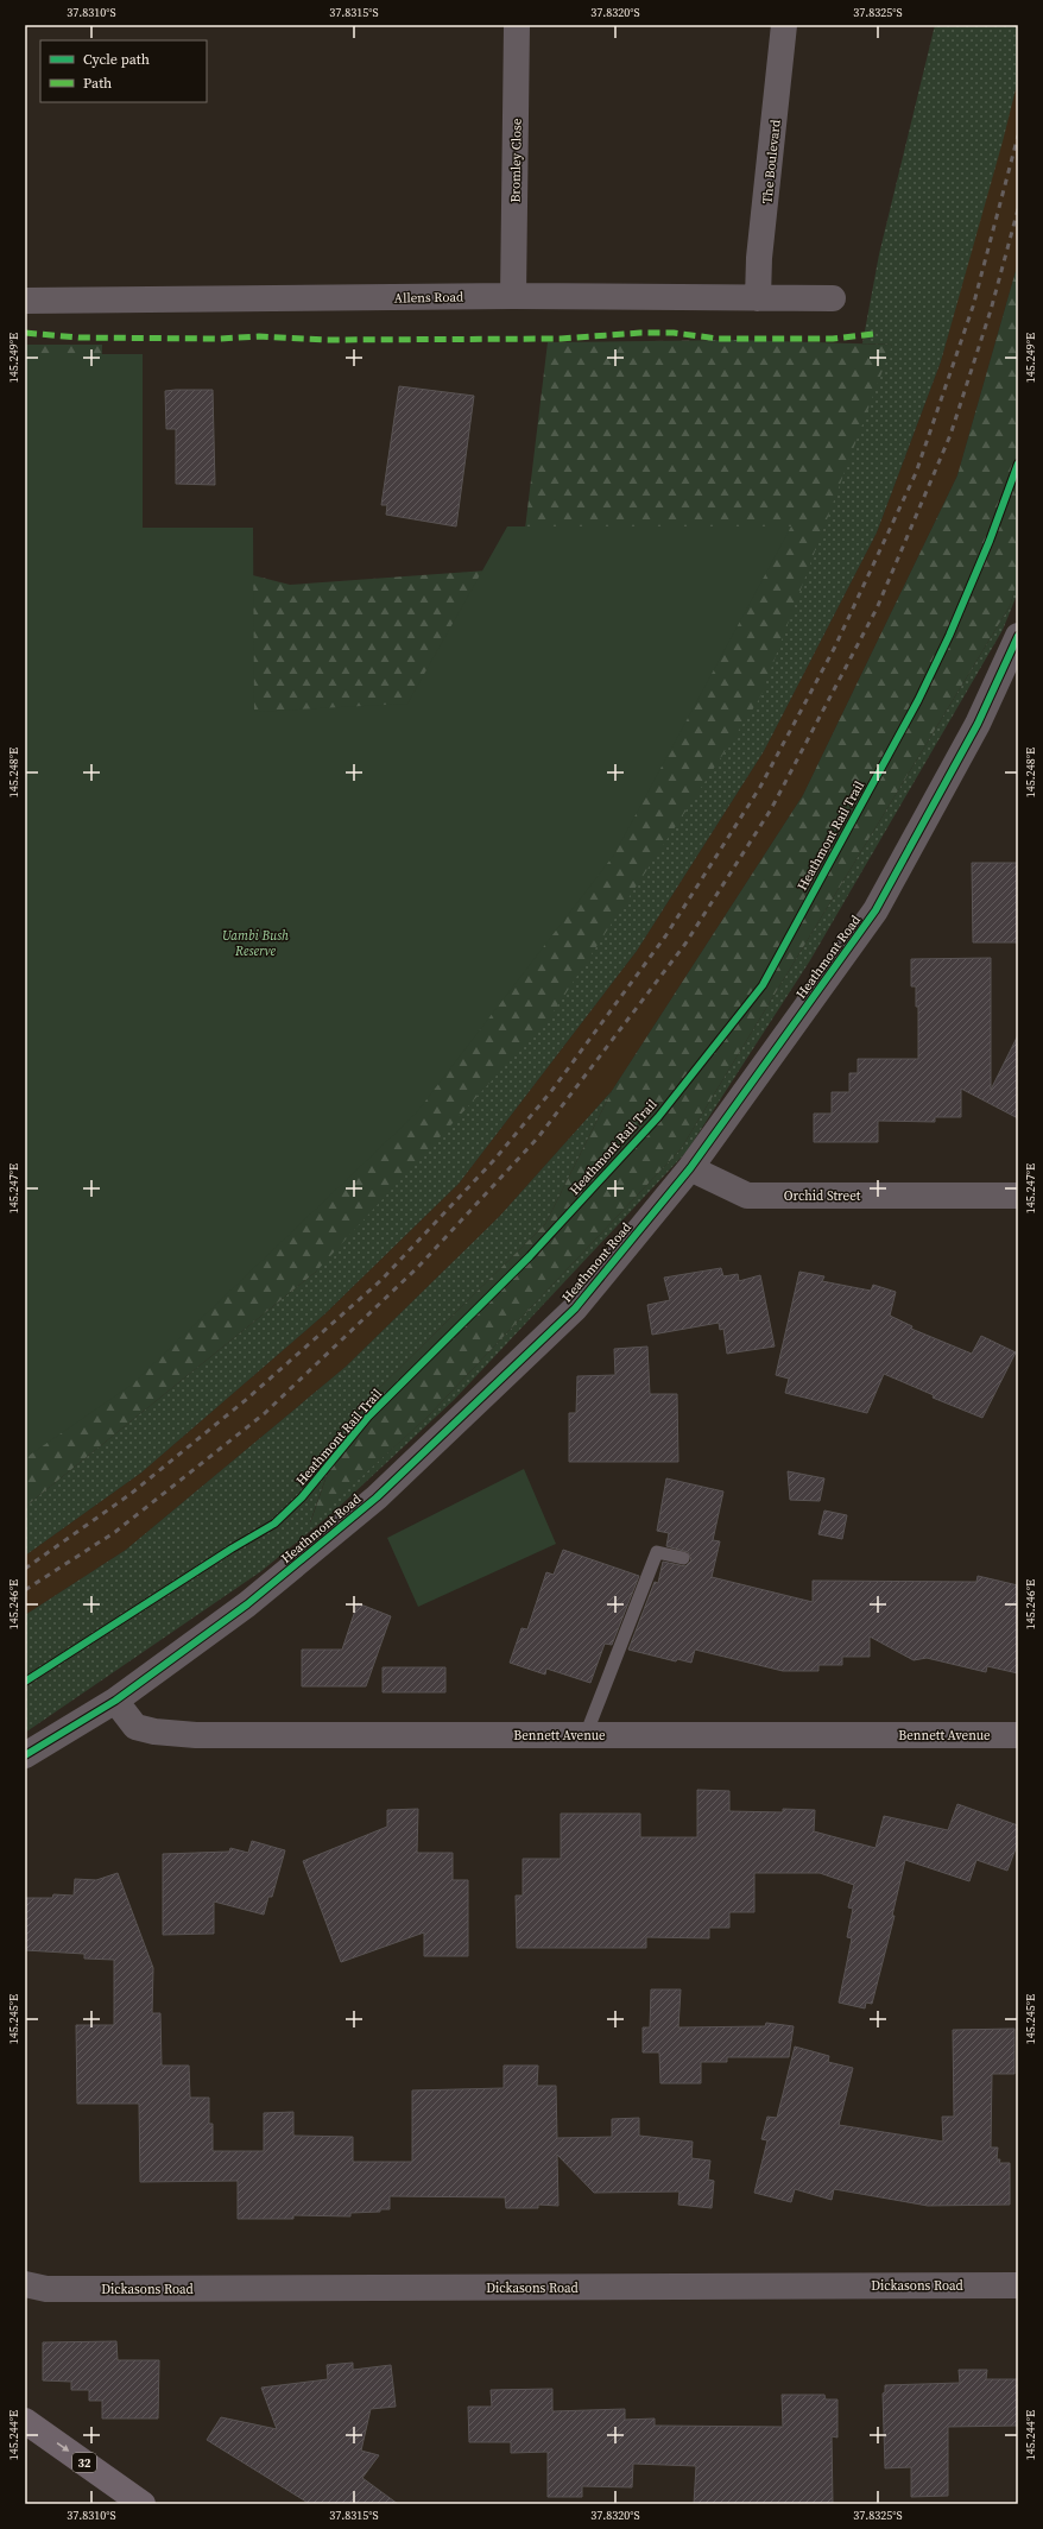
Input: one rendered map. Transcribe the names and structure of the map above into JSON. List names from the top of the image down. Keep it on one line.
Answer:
{"streets":{"main road":["32"],"street":["Bromley Close","The Boulevard","Allens Road","Heathmont Road","Orchid Street","Bennett Avenue","Dickasons Road"],"cycle path":["Heathmont Rail Trail"]},"crossings":[["Bromley Close","Allens Road"],["The Boulevard","Allens Road"],["Heathmont Road","Orchid Street"],["Heathmont Road","Bennett Avenue"]],"parks":["Uambi Bush Reserve"],"legend":["Cycle path","Path"],"coordinates":["37.8310°S","37.8315°S","37.8320°S","37.8325°S","145.249°E","145.248°E","145.247°E","145.246°E","145.245°E","145.244°E"]}
